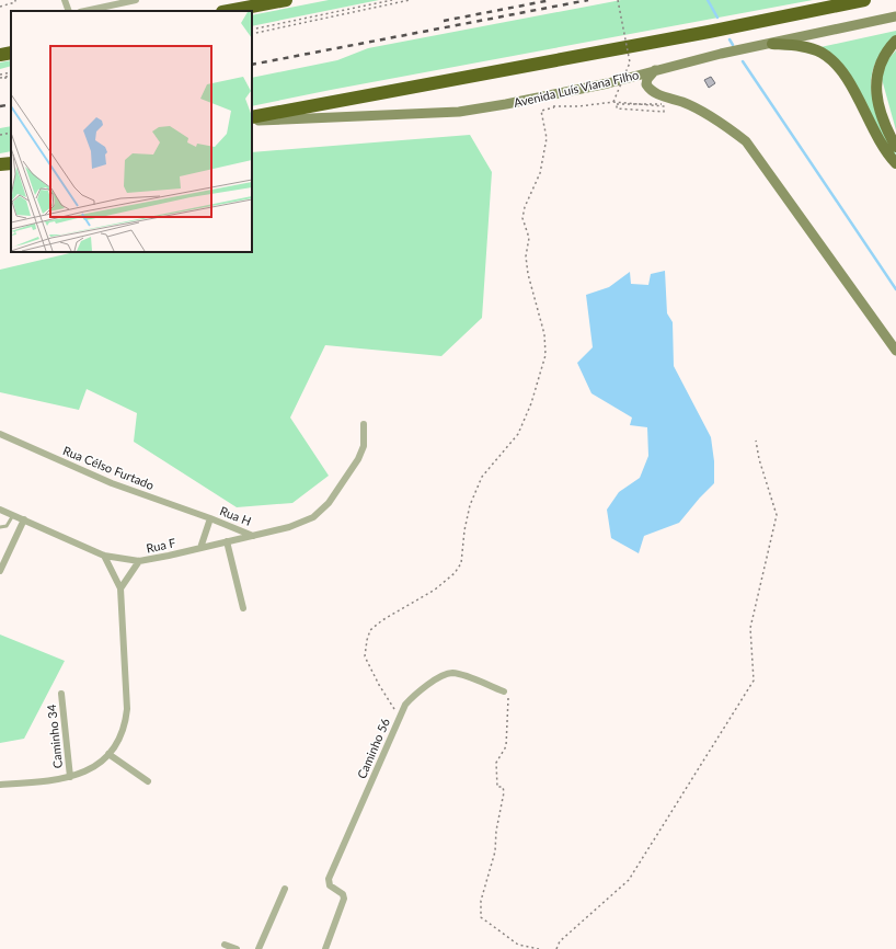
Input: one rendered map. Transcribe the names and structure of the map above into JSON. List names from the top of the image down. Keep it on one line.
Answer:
{"streets":{"main road":["Avenida Luís Viana Filho"],"street":["Rua Célso Furtado","Rua H","Rua F","Caminho 34","Caminho 56"]},"crossings":[["Rua Célso Furtado","Rua H"],["Rua H","Rua F"]]}
